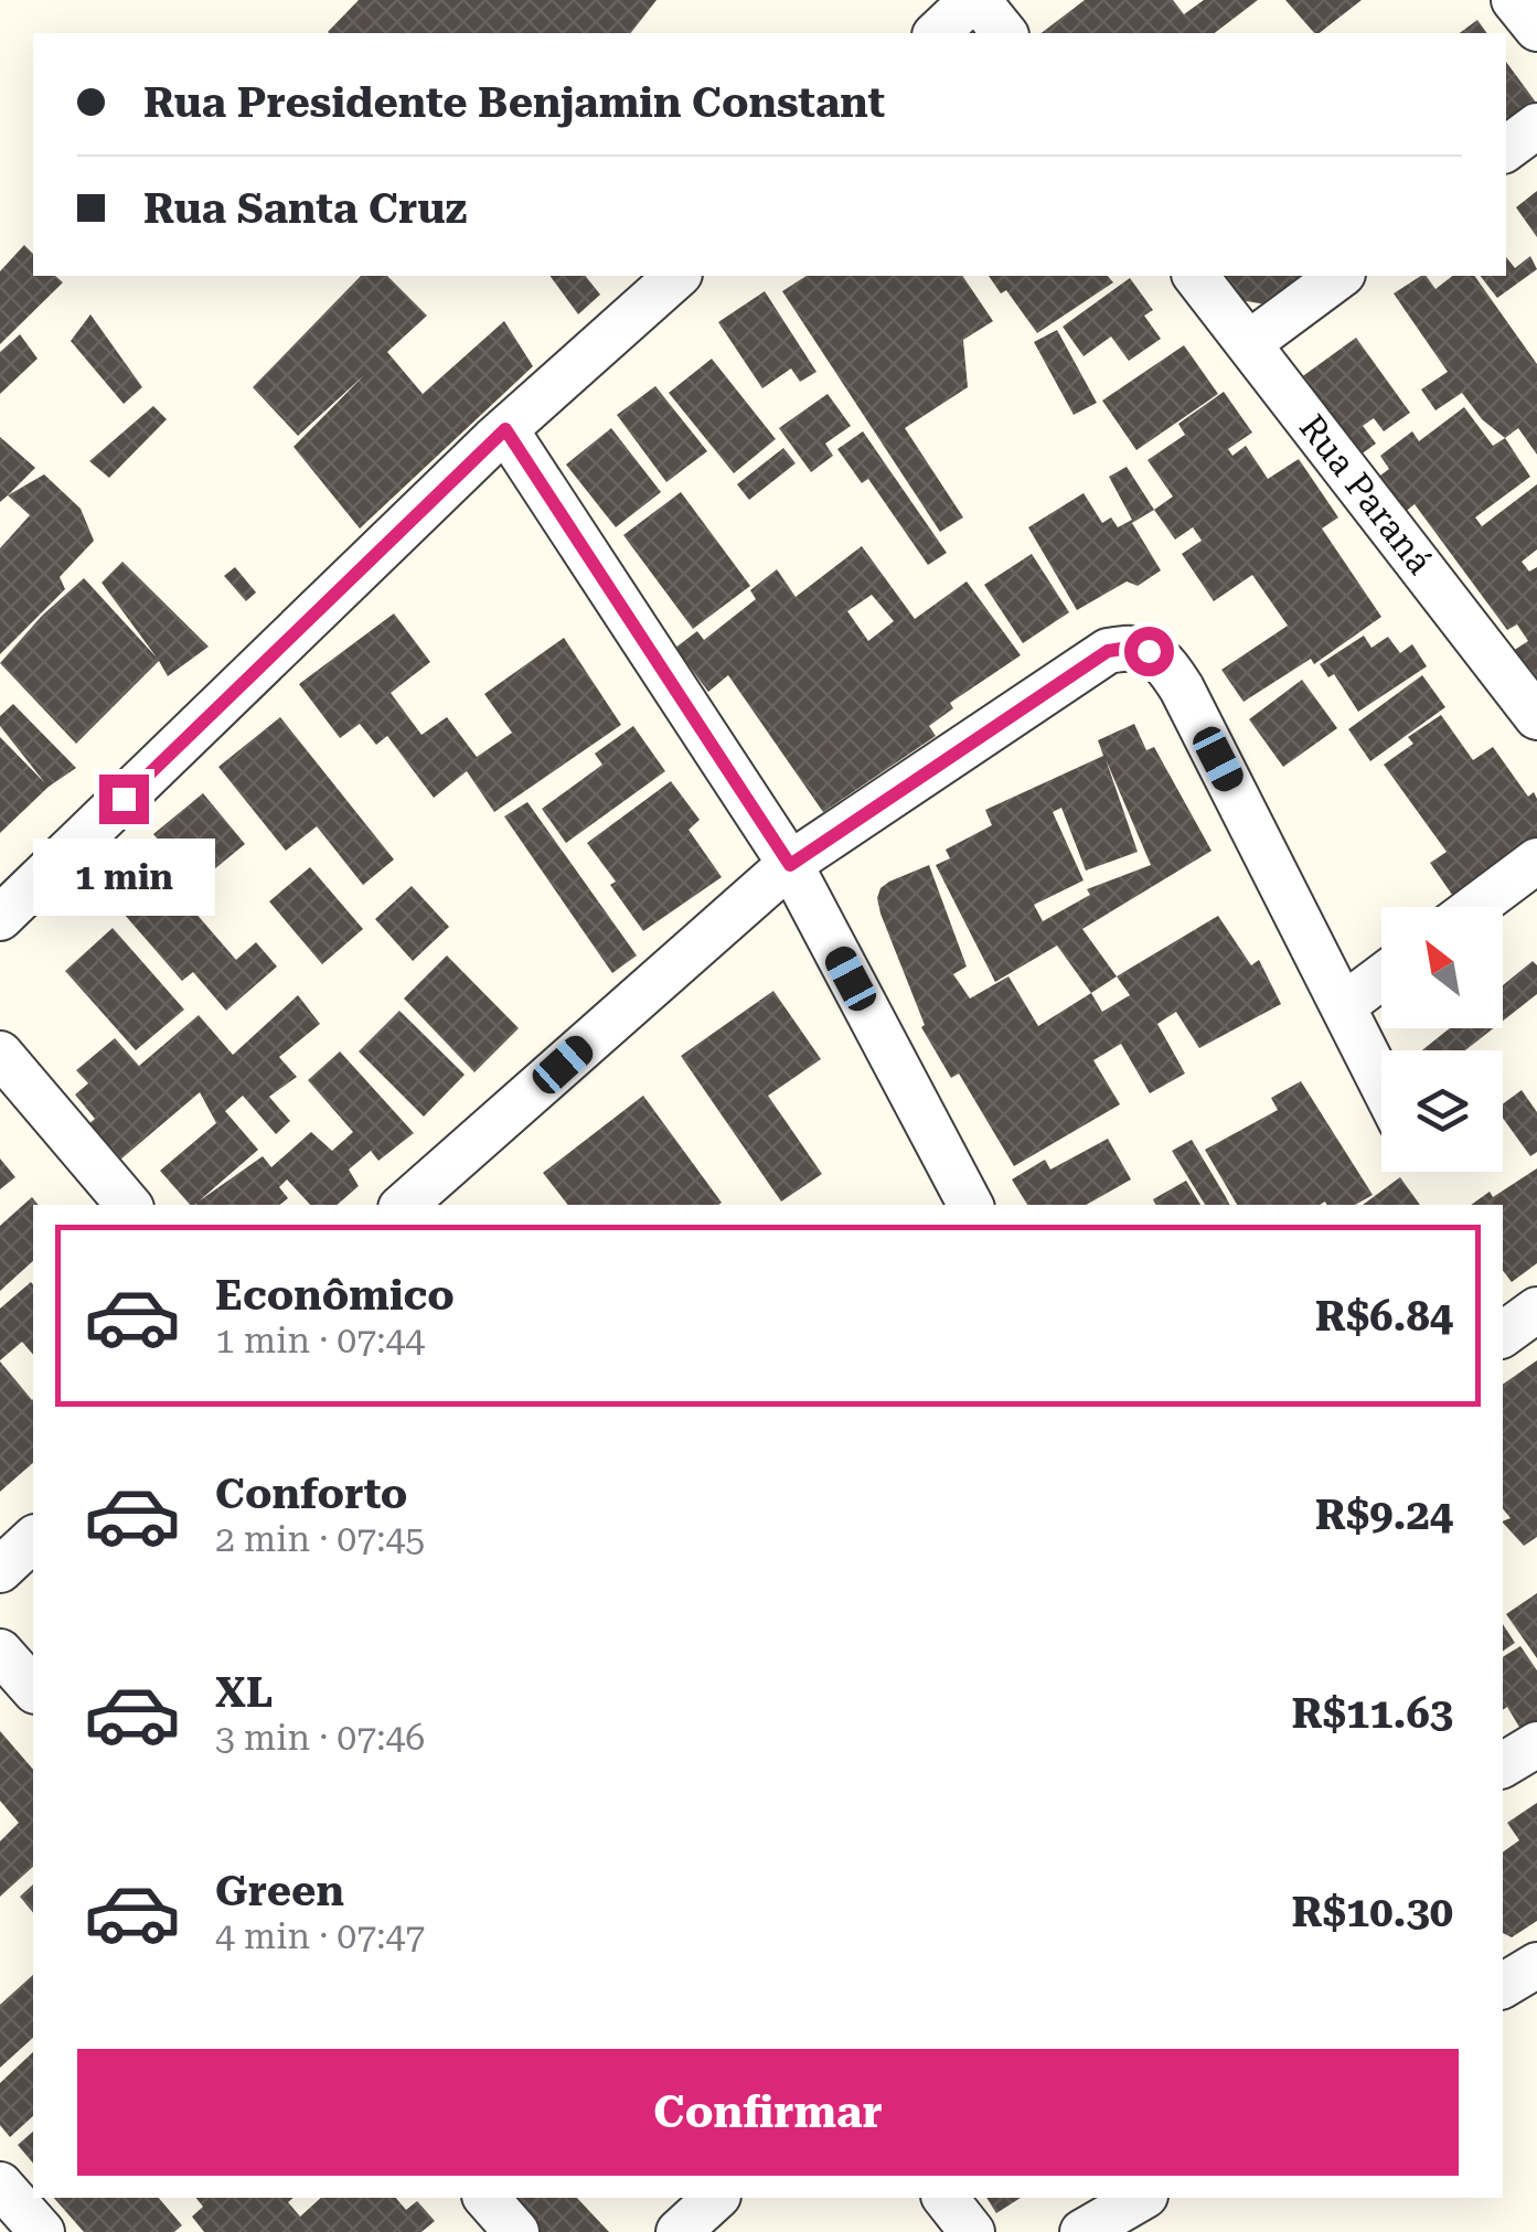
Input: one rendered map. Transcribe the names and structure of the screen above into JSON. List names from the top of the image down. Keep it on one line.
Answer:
{"streets":{"street":["Rua Paraná"]},"north":"top left","page":{"banner":["Rua Presidente Benjamin Constant","Rua Santa Cruz"],"bubble":"1 min","list":[{"name":"Econômico","note":"1 min · 07:44","value":"R$6.84"},{"name":"Conforto","note":"2 min · 07:45","value":"R$9.24"},{"name":"XL","note":"3 min · 07:46","value":"R$11.63"},{"name":"Green","note":"4 min · 07:47","value":"R$10.30"}],"buttons":"Confirmar"}}
